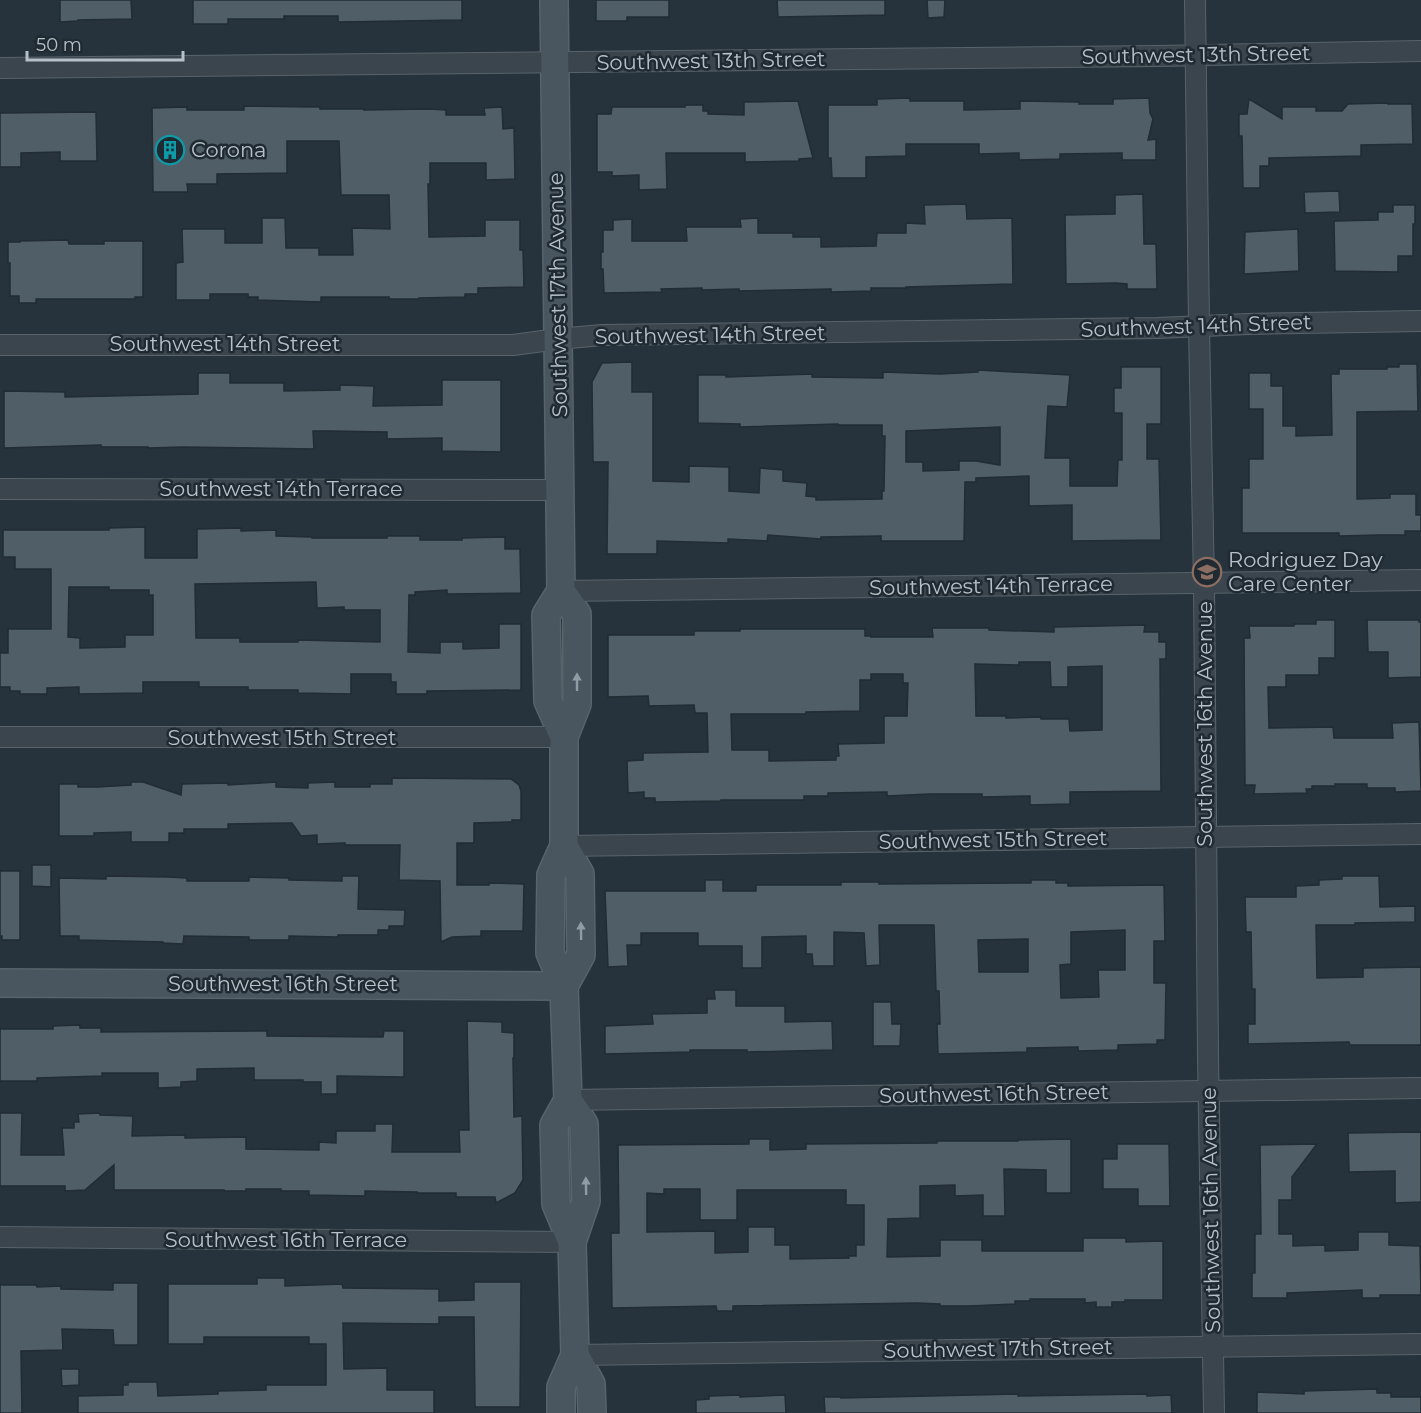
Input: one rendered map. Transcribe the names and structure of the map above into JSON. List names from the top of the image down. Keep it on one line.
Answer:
{"streets":{"main road":["Southwest 17th Avenue","Southwest 16th Street"],"street":["Southwest 13th Street","Southwest 14th Street","Southwest 14th Terrace","Southwest 16th Avenue","Southwest 15th Street","Southwest 16th Terrace","Southwest 17th Street"]},"crossings":[["Southwest 13th Street","Southwest 17th Avenue"],["Southwest 13th Street","Southwest 16th Avenue"],["Southwest 17th Avenue","Southwest 14th Street"],["Southwest 17th Avenue","Southwest 14th Terrace"],["Southwest 14th Street","Southwest 16th Avenue"],["Southwest 14th Terrace","Southwest 16th Avenue"],["Southwest 16th Avenue","Southwest 15th Street"],["Southwest 16th Avenue","Southwest 16th Street"],["Southwest 16th Avenue","Southwest 17th Street"]],"places":{"building":["Corona"],"school or university":["Rodriguez Day Care Center"]},"scale_bar":"50 m"}
